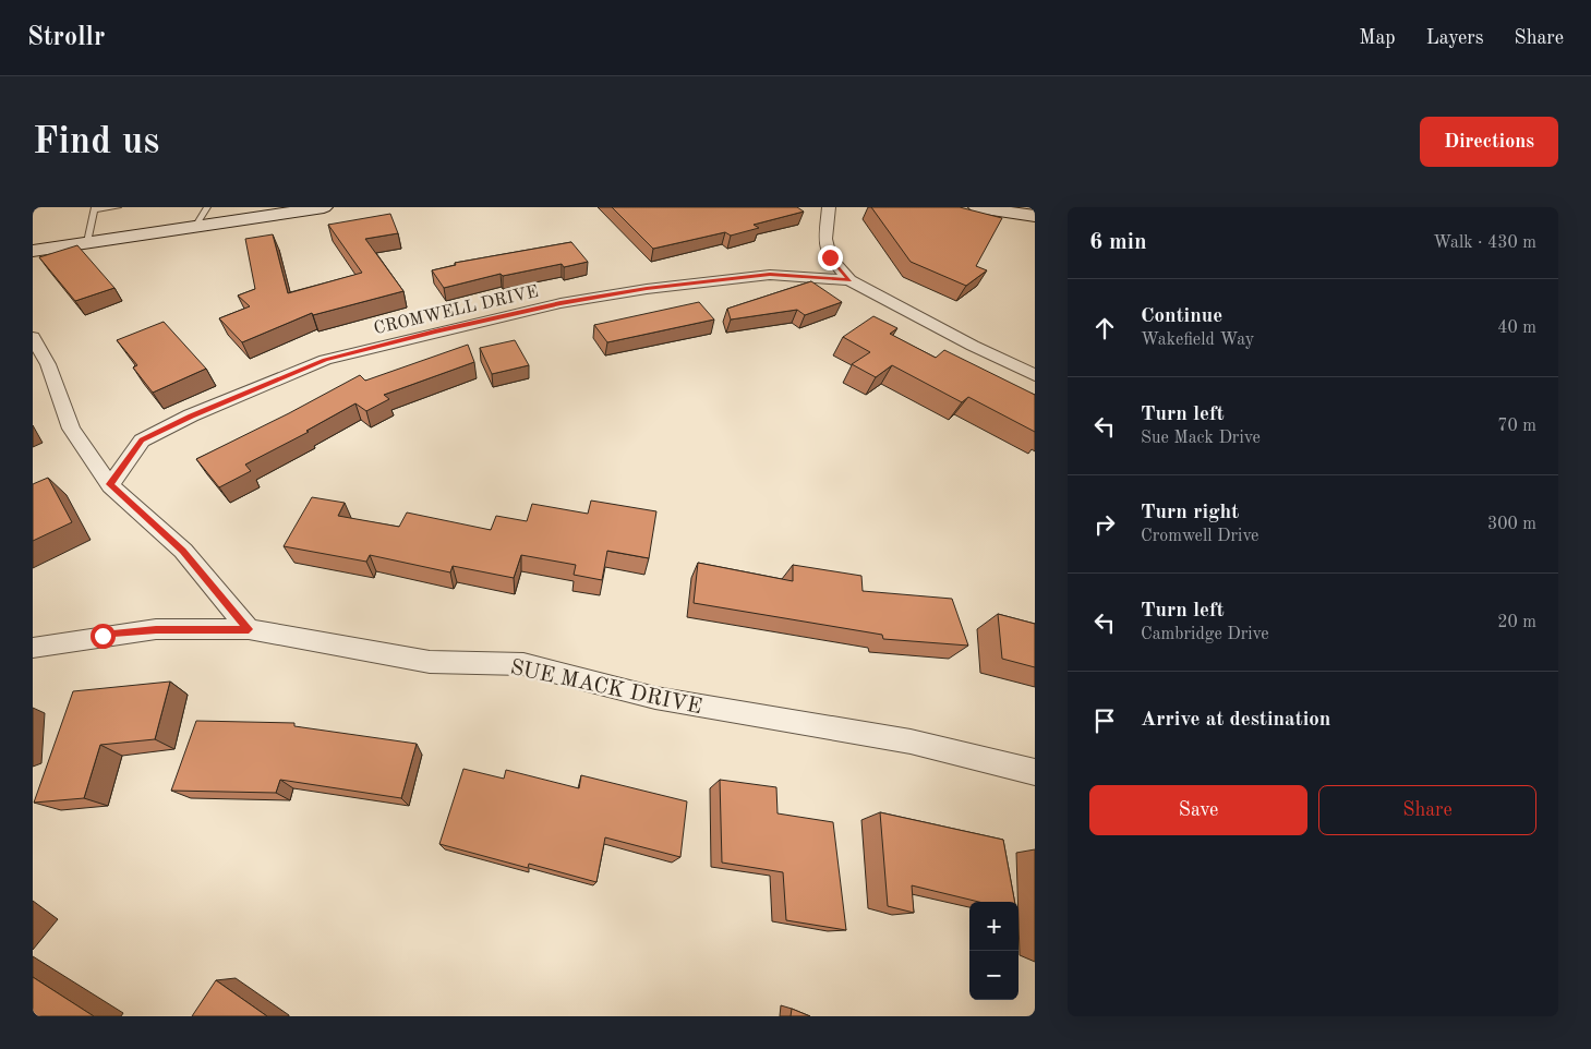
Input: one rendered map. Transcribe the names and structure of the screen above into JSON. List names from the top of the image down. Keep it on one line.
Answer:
{"streets":{"street":["CROMWELL DRIVE","SUE MACK DRIVE"]},"page":{"header":"Strollr","nav":["Map","Layers","Share"],"buttons":["Directions",["Save","Share"]],"title":"Find us","heading":["6 min","Walk · 430 m"],"list":[["Continue","Wakefield Way","40 m"],["Turn left","Sue Mack Drive","70 m"],["Turn right","Cromwell Drive","300 m"],["Turn left","Cambridge Drive","20 m"],"Arrive at destination"],"map_buttons":["+","−"]}}
